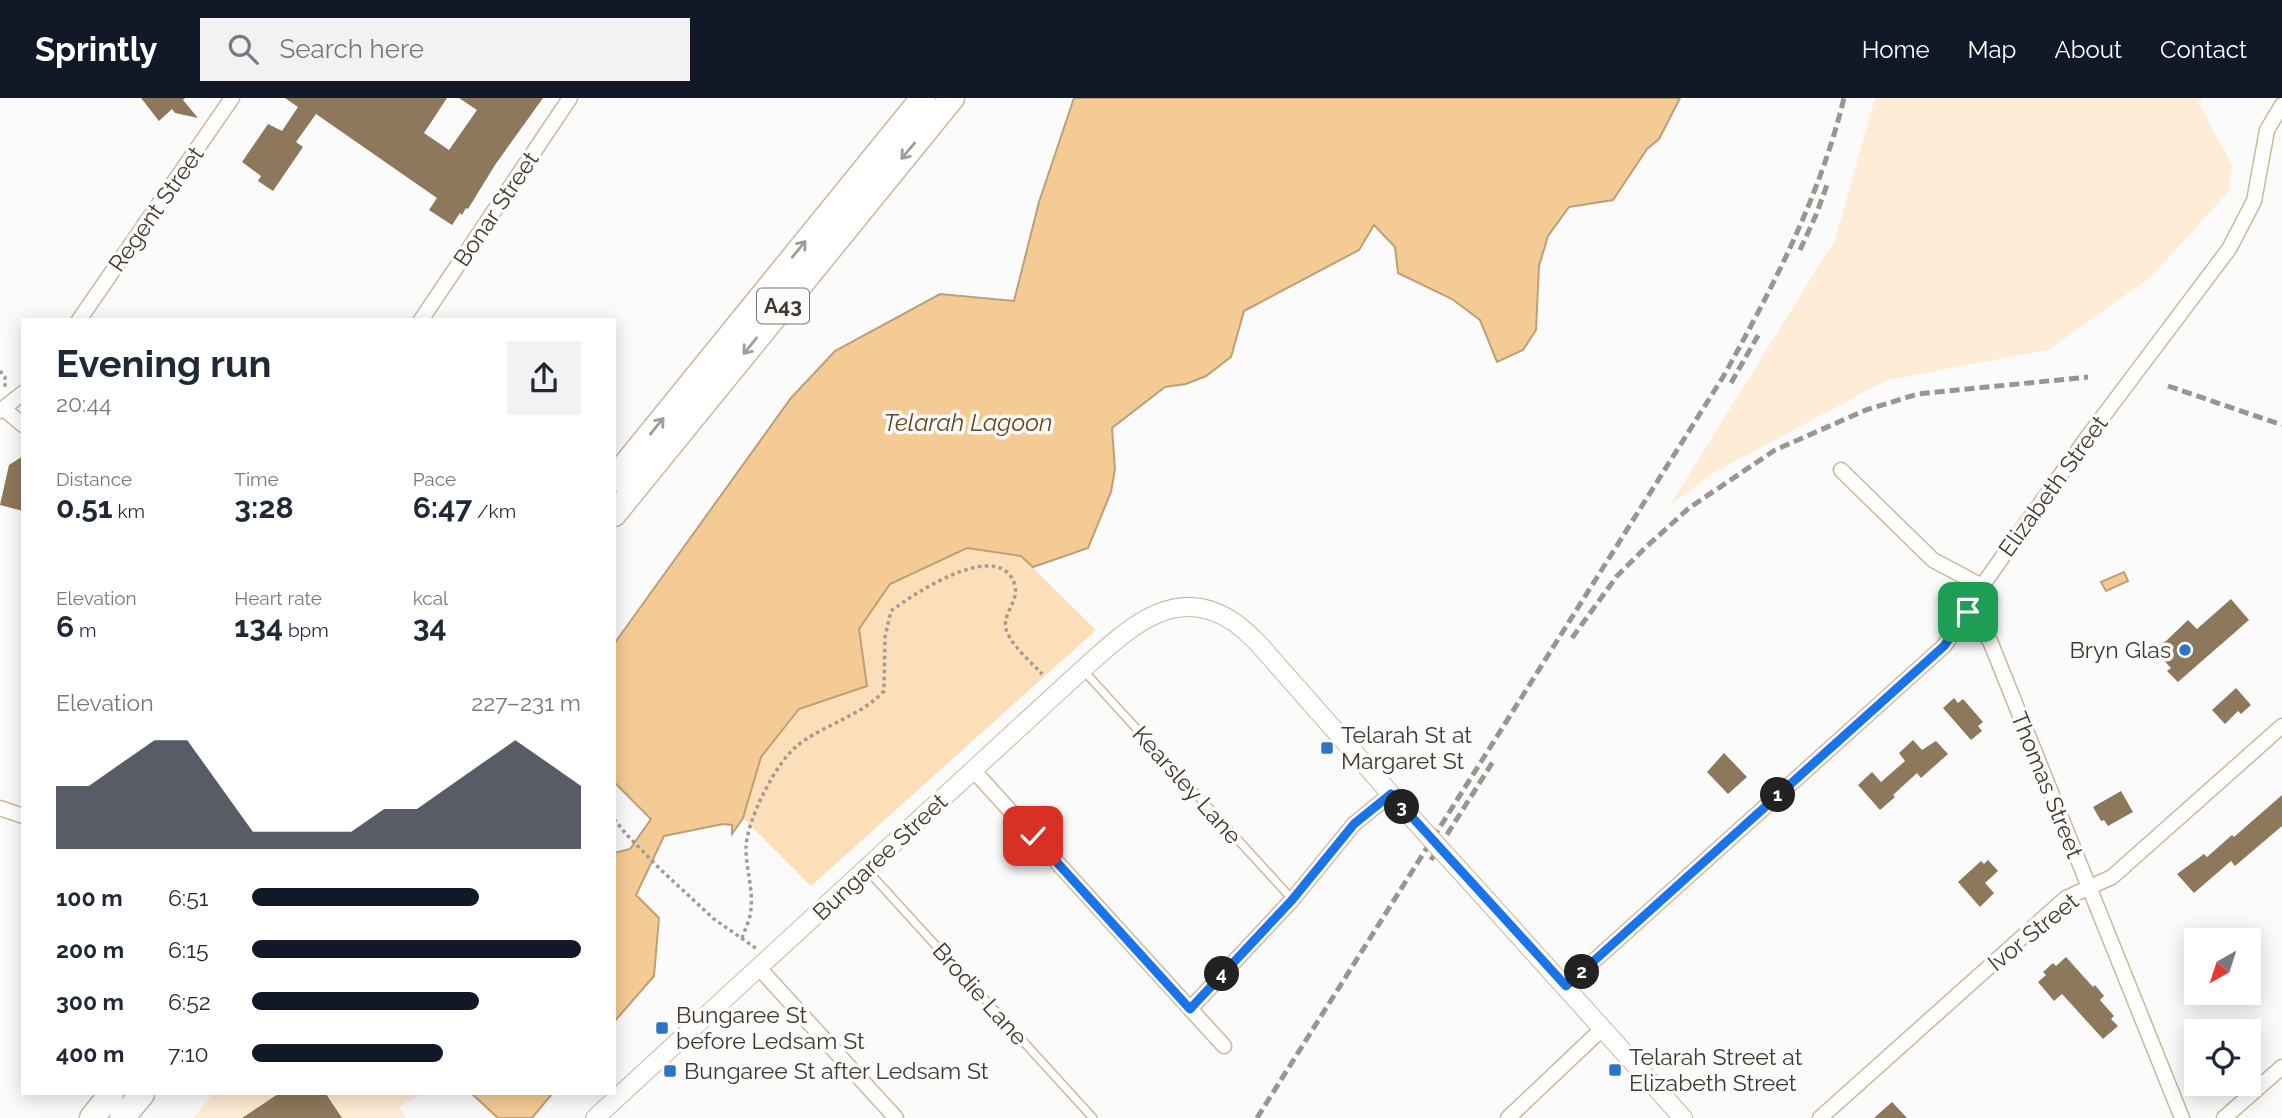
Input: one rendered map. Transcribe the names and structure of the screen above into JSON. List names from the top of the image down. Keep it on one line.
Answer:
{"streets":{"highway":["A43"],"street":["Regent Street","Bonar Street","Elizabeth Street","Thomas Street","Bungaree Street","Ivor Street"],"lane":["Kearsley Lane","Brodie Lane"]},"crossings":[["Elizabeth Street","Thomas Street"],["Kearsley Lane","Bungaree Street"],["Thomas Street","Ivor Street"],["Bungaree Street","Brodie Lane"]],"water":["Telarah Lagoon"],"places":{"other":["Bryn Glas"],"transit":["Telarah St at Margaret St","Bungaree St before Ledsam St","Telarah Street at Elizabeth Street","Bungaree St after Ledsam St"]},"north":"bottom left","page":{"header":"Sprintly","search":"Search here","nav":["Home","Map","About","Contact"],"heading":["Evening run","20:44"],"stats":[["Distance","0.51 km"],["Time","3:28"],["Pace","6:47 /km"],["Elevation","6 m"],["Heart rate","134 bpm"],["kcal","34"]],"chart":["Elevation","227–231 m"],"pins":["1","3","2","4"],"list":[{"name":"100 m","note":"6:51"},{"name":"200 m","note":"6:15"},{"name":"300 m","note":"6:52"},{"name":"400 m","note":"7:10"}]}}
